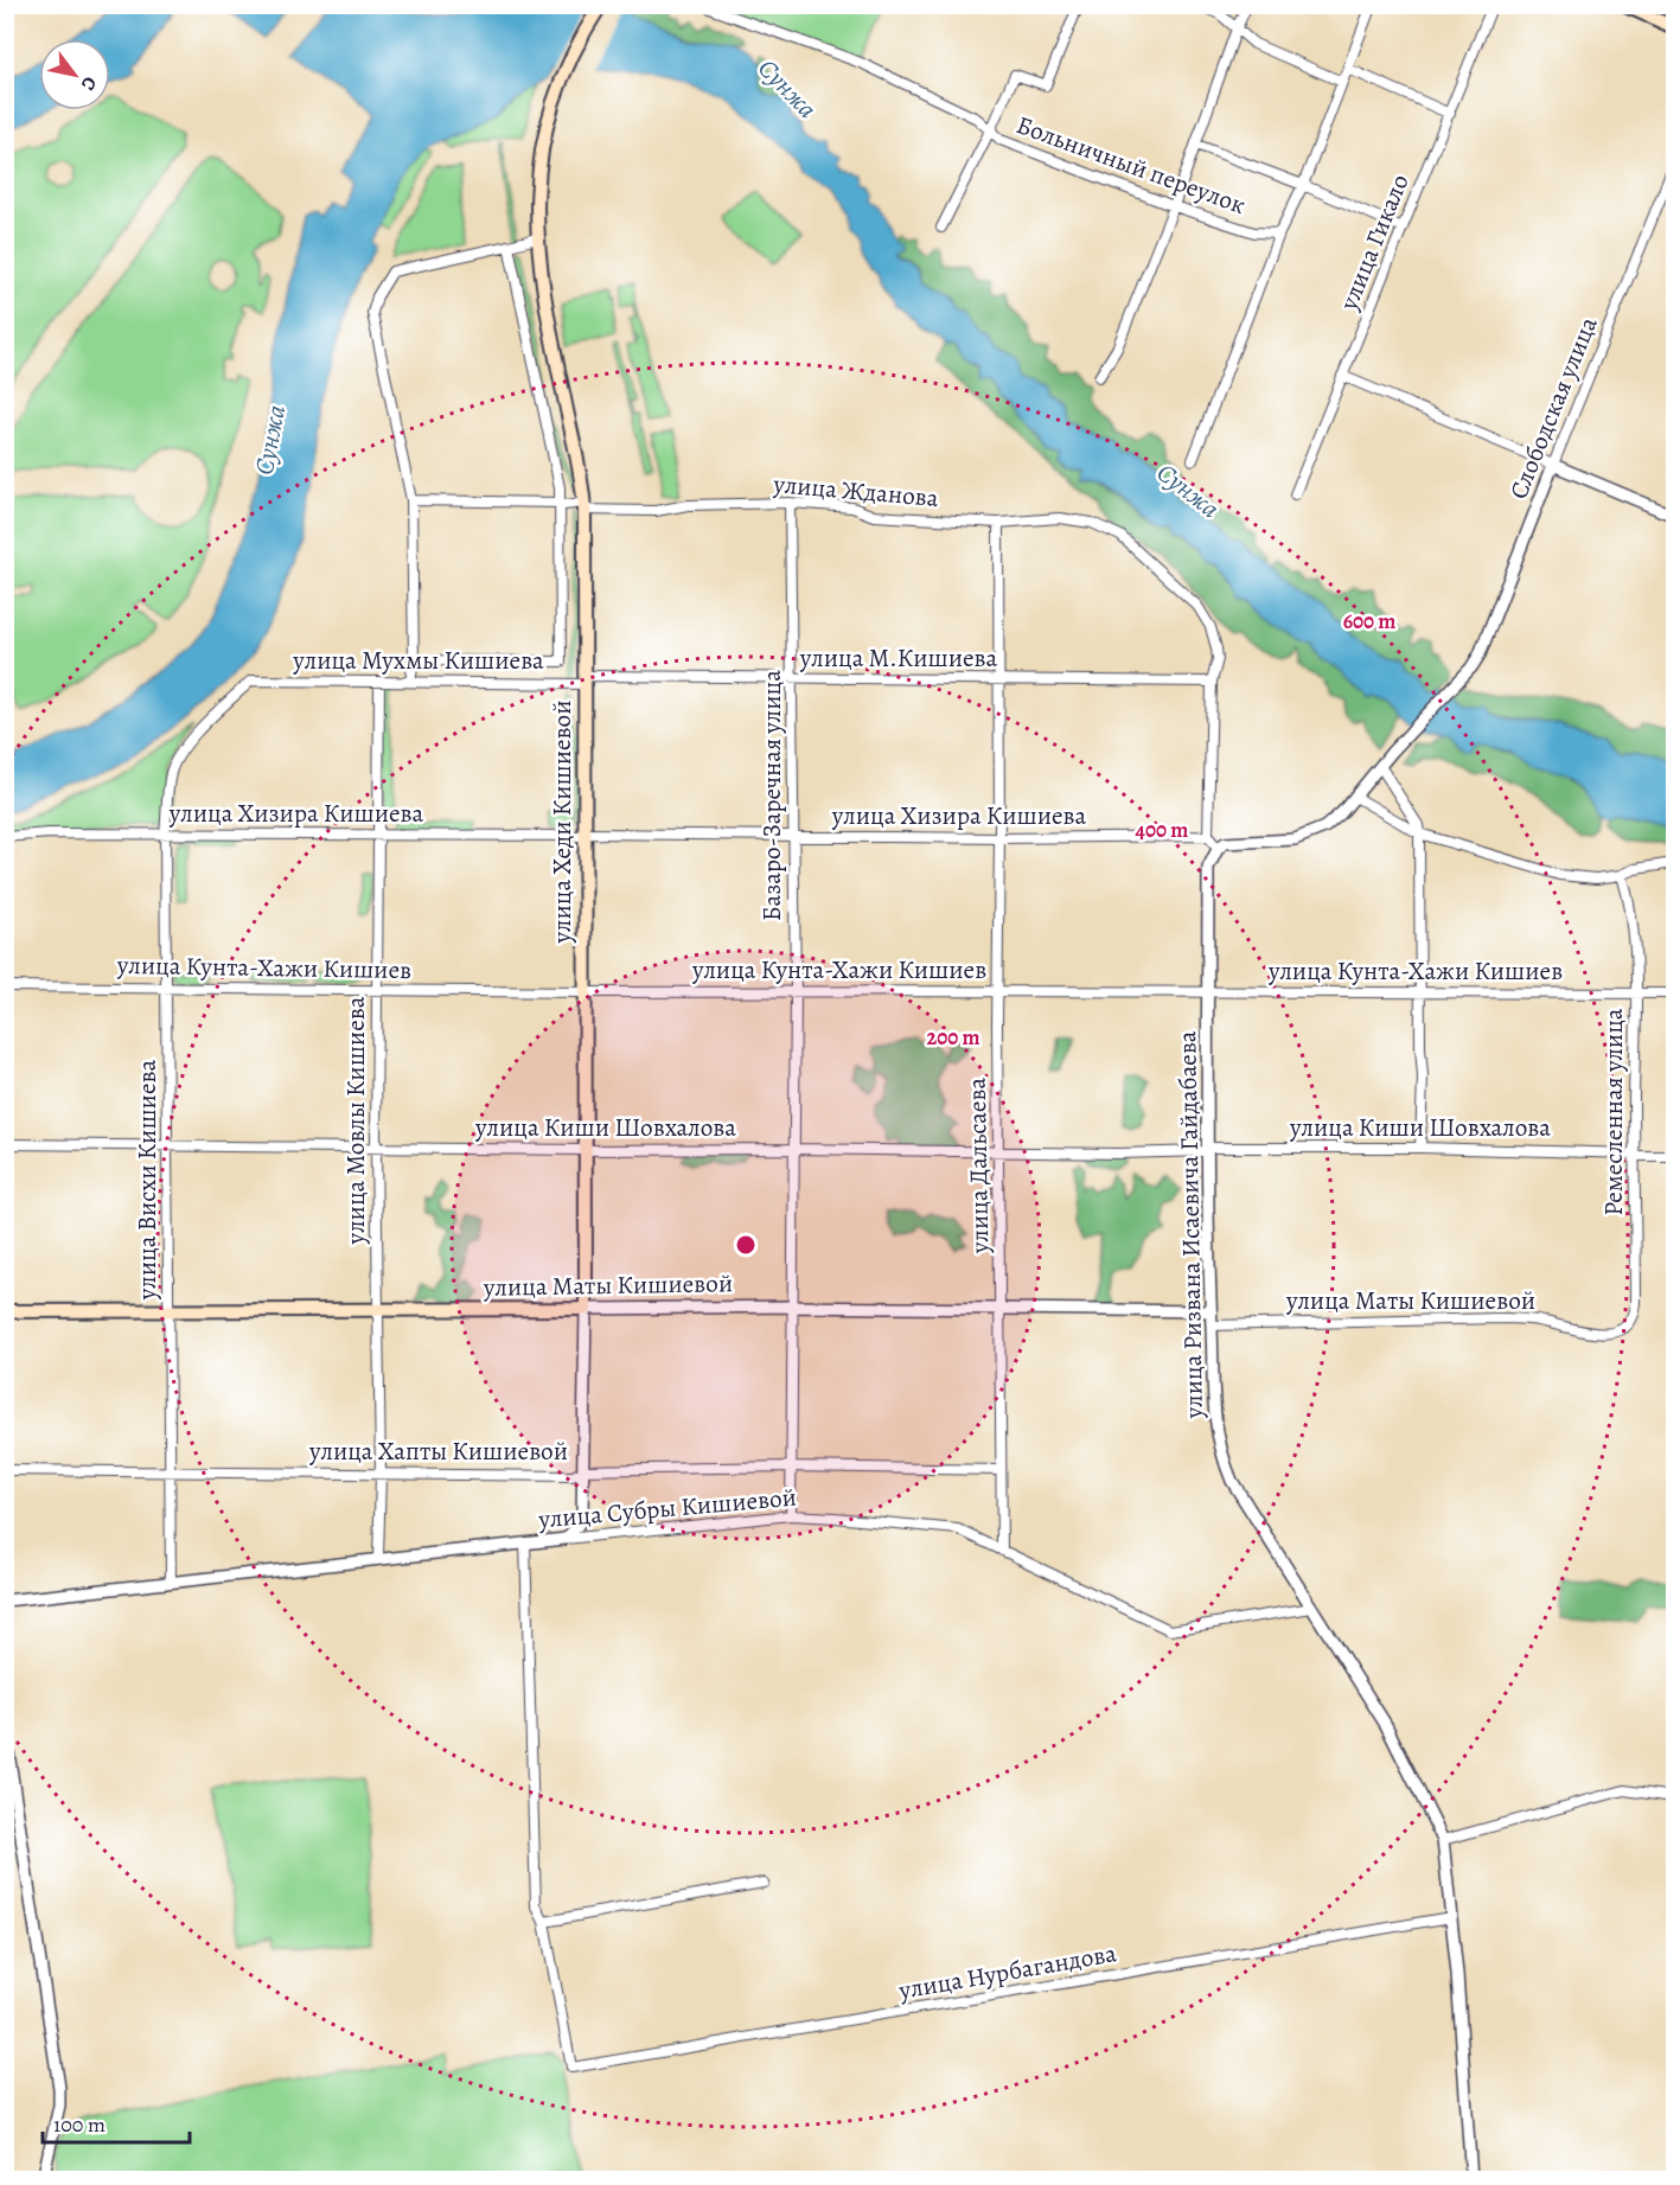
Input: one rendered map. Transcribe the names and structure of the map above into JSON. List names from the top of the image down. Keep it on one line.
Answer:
{"streets":{"main road":["улица Хеди Кишиевой","улица Маты Кишиевой"],"street":["Больничный переулок","улица Гикало","Слободская улица","улица Жданова","улица М.Кишиева","улица Мухмы Кишиева","Базаро-Заречная улица","улица Хизира Кишиева","улица Кунта-Хажи Кишиев","Ремесленная улица","улица Мовлы Кишиева","улица Киши Шовхалова","улица Дальсаева","улица Висхи Кишиева","улица Ризвана Исаевича Гайдабаева","улица Хапты Кишиевой","улица Субры Кишиевой","улица Нурбагандова"]},"crossings":[["улица Жданова","улица М.Кишиева"],["улица Жданова","Базаро-Заречная улица"],["улица Жданова","улица Хеди Кишиевой"],["улица Жданова","улица Дальсаева"],["улица М.Кишиева","улица Мухмы Кишиева"],["улица М.Кишиева","Базаро-Заречная улица"],["улица М.Кишиева","улица Хеди Кишиевой"],["улица М.Кишиева","улица Дальсаева"],["улица Мухмы Кишиева","улица Хеди Кишиевой"],["улица Мухмы Кишиева","улица Мовлы Кишиева"],["улица Мухмы Кишиева","улица Висхи Кишиева"],["Базаро-Заречная улица","улица Хизира Кишиева"],["Базаро-Заречная улица","улица Кунта-Хажи Кишиев"],["Базаро-Заречная улица","улица Киши Шовхалова"],["Базаро-Заречная улица","улица Маты Кишиевой"],["Базаро-Заречная улица","улица Хапты Кишиевой"],["Базаро-Заречная улица","улица Субры Кишиевой"],["улица Хизира Кишиева","улица Хеди Кишиевой"],["улица Хизира Кишиева","улица Мовлы Кишиева"],["улица Хизира Кишиева","улица Дальсаева"],["улица Хизира Кишиева","улица Висхи Кишиева"],["улица Хеди Кишиевой","улица Кунта-Хажи Кишиев"],["улица Хеди Кишиевой","улица Киши Шовхалова"],["улица Хеди Кишиевой","улица Маты Кишиевой"],["улица Хеди Кишиевой","улица Хапты Кишиевой"],["улица Хеди Кишиевой","улица Субры Кишиевой"],["улица Кунта-Хажи Кишиев","Ремесленная улица"],["улица Кунта-Хажи Кишиев","улица Мовлы Кишиева"],["улица Кунта-Хажи Кишиев","улица Дальсаева"],["улица Кунта-Хажи Кишиев","улица Висхи Кишиева"],["улица Кунта-Хажи Кишиев","улица Ризвана Исаевича Гайдабаева"],["Ремесленная улица","улица Киши Шовхалова"],["Ремесленная улица","улица Маты Кишиевой"],["улица Мовлы Кишиева","улица Киши Шовхалова"],["улица Мовлы Кишиева","улица Маты Кишиевой"],["улица Мовлы Кишиева","улица Хапты Кишиевой"],["улица Мовлы Кишиева","улица Субры Кишиевой"],["улица Киши Шовхалова","улица Дальсаева"],["улица Киши Шовхалова","улица Висхи Кишиева"],["улица Киши Шовхалова","улица Ризвана Исаевича Гайдабаева"],["улица Дальсаева","улица Маты Кишиевой"],["улица Дальсаева","улица Хапты Кишиевой"],["улица Дальсаева","улица Субры Кишиевой"],["улица Висхи Кишиева","улица Маты Кишиевой"],["улица Висхи Кишиева","улица Хапты Кишиевой"],["улица Висхи Кишиева","улица Субры Кишиевой"],["улица Ризвана Исаевича Гайдабаева","улица Маты Кишиевой"],["улица Ризвана Исаевича Гайдабаева","улица Субры Кишиевой"],["улица Ризвана Исаевича Гайдабаева","улица Нурбагандова"]],"water":["Сунжа"],"scale_bar":"100 m","north":"bottom right","rings":["600 m","400 m","200 m"]}
